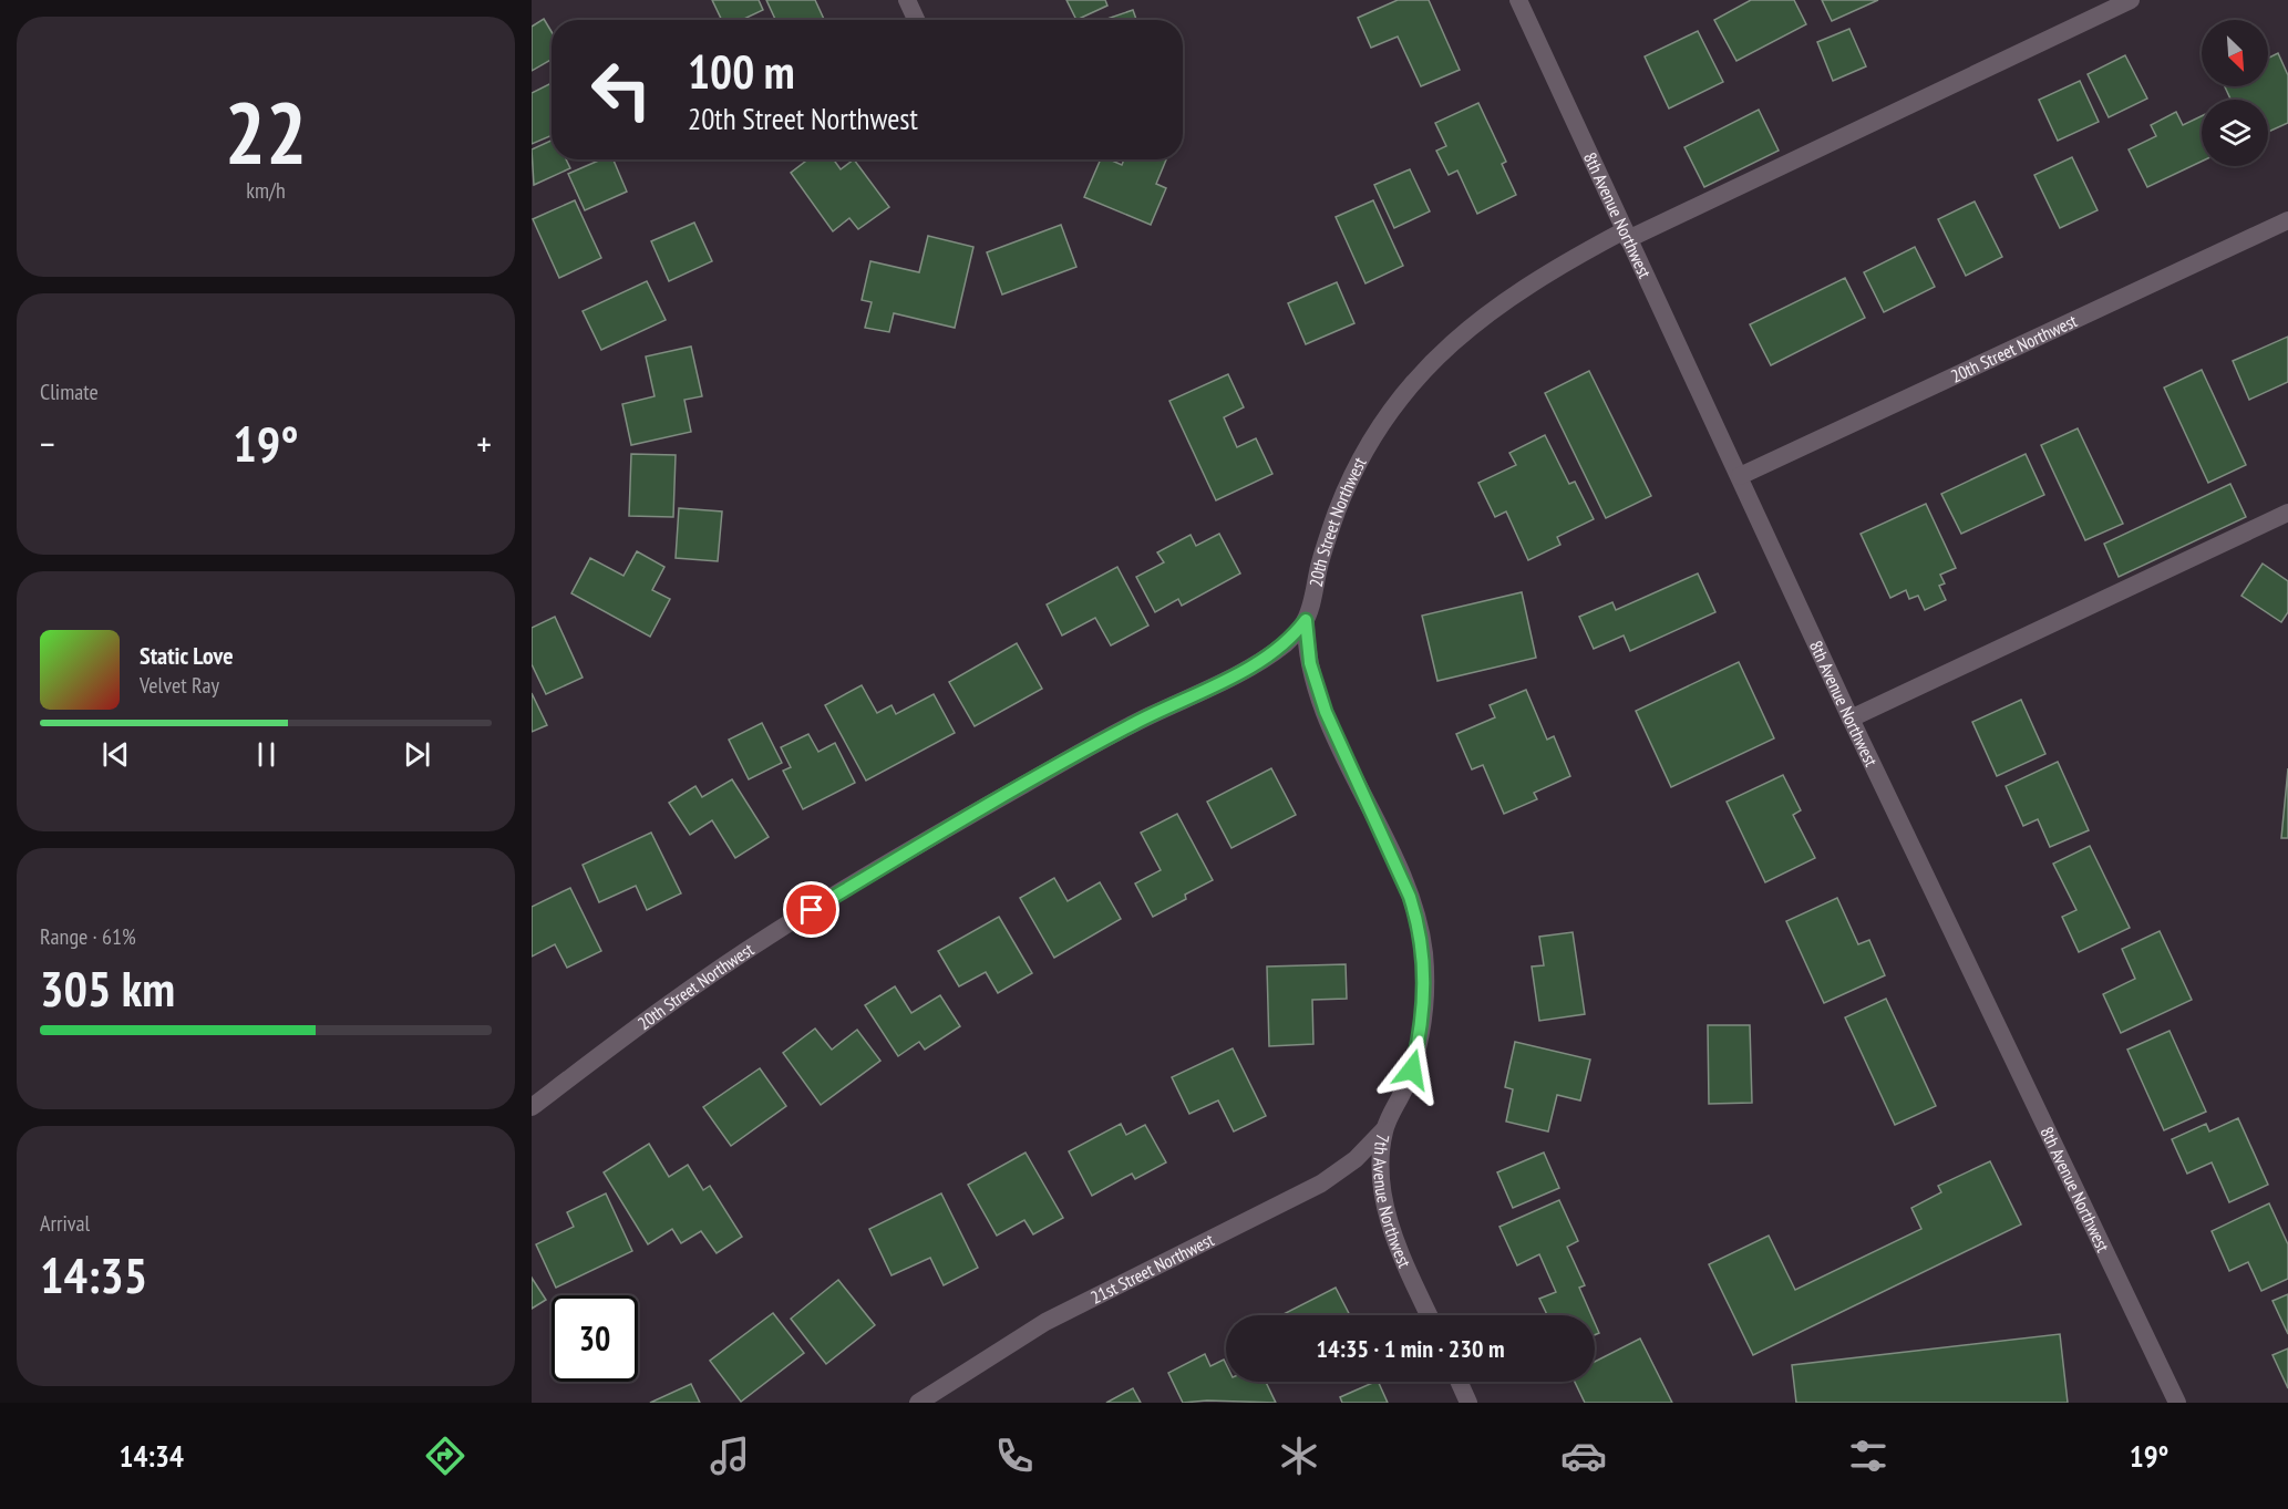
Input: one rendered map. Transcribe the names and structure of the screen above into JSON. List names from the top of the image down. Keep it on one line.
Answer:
{"streets":{"street":["8th Avenue Northwest","20th Street Northwest","7th Avenue Northwest","21st Street Northwest"]},"crossings":[["8th Avenue Northwest","20th Street Northwest"],["20th Street Northwest","7th Avenue Northwest"],["7th Avenue Northwest","21st Street Northwest"]],"north":"bottom right","page":{"tile":[["22","km/h"],"Climate",["Range · 61%","305 km"],["Arrival","14:35"]],"turn":["100 m","20th Street Northwest"],"heat":["−","19°","+"],"song":["Static Love","Velvet Ray"],"limit":"30","trip":"14:35 · 1 min · 230 m","tabs":["14:34","19°"]}}
